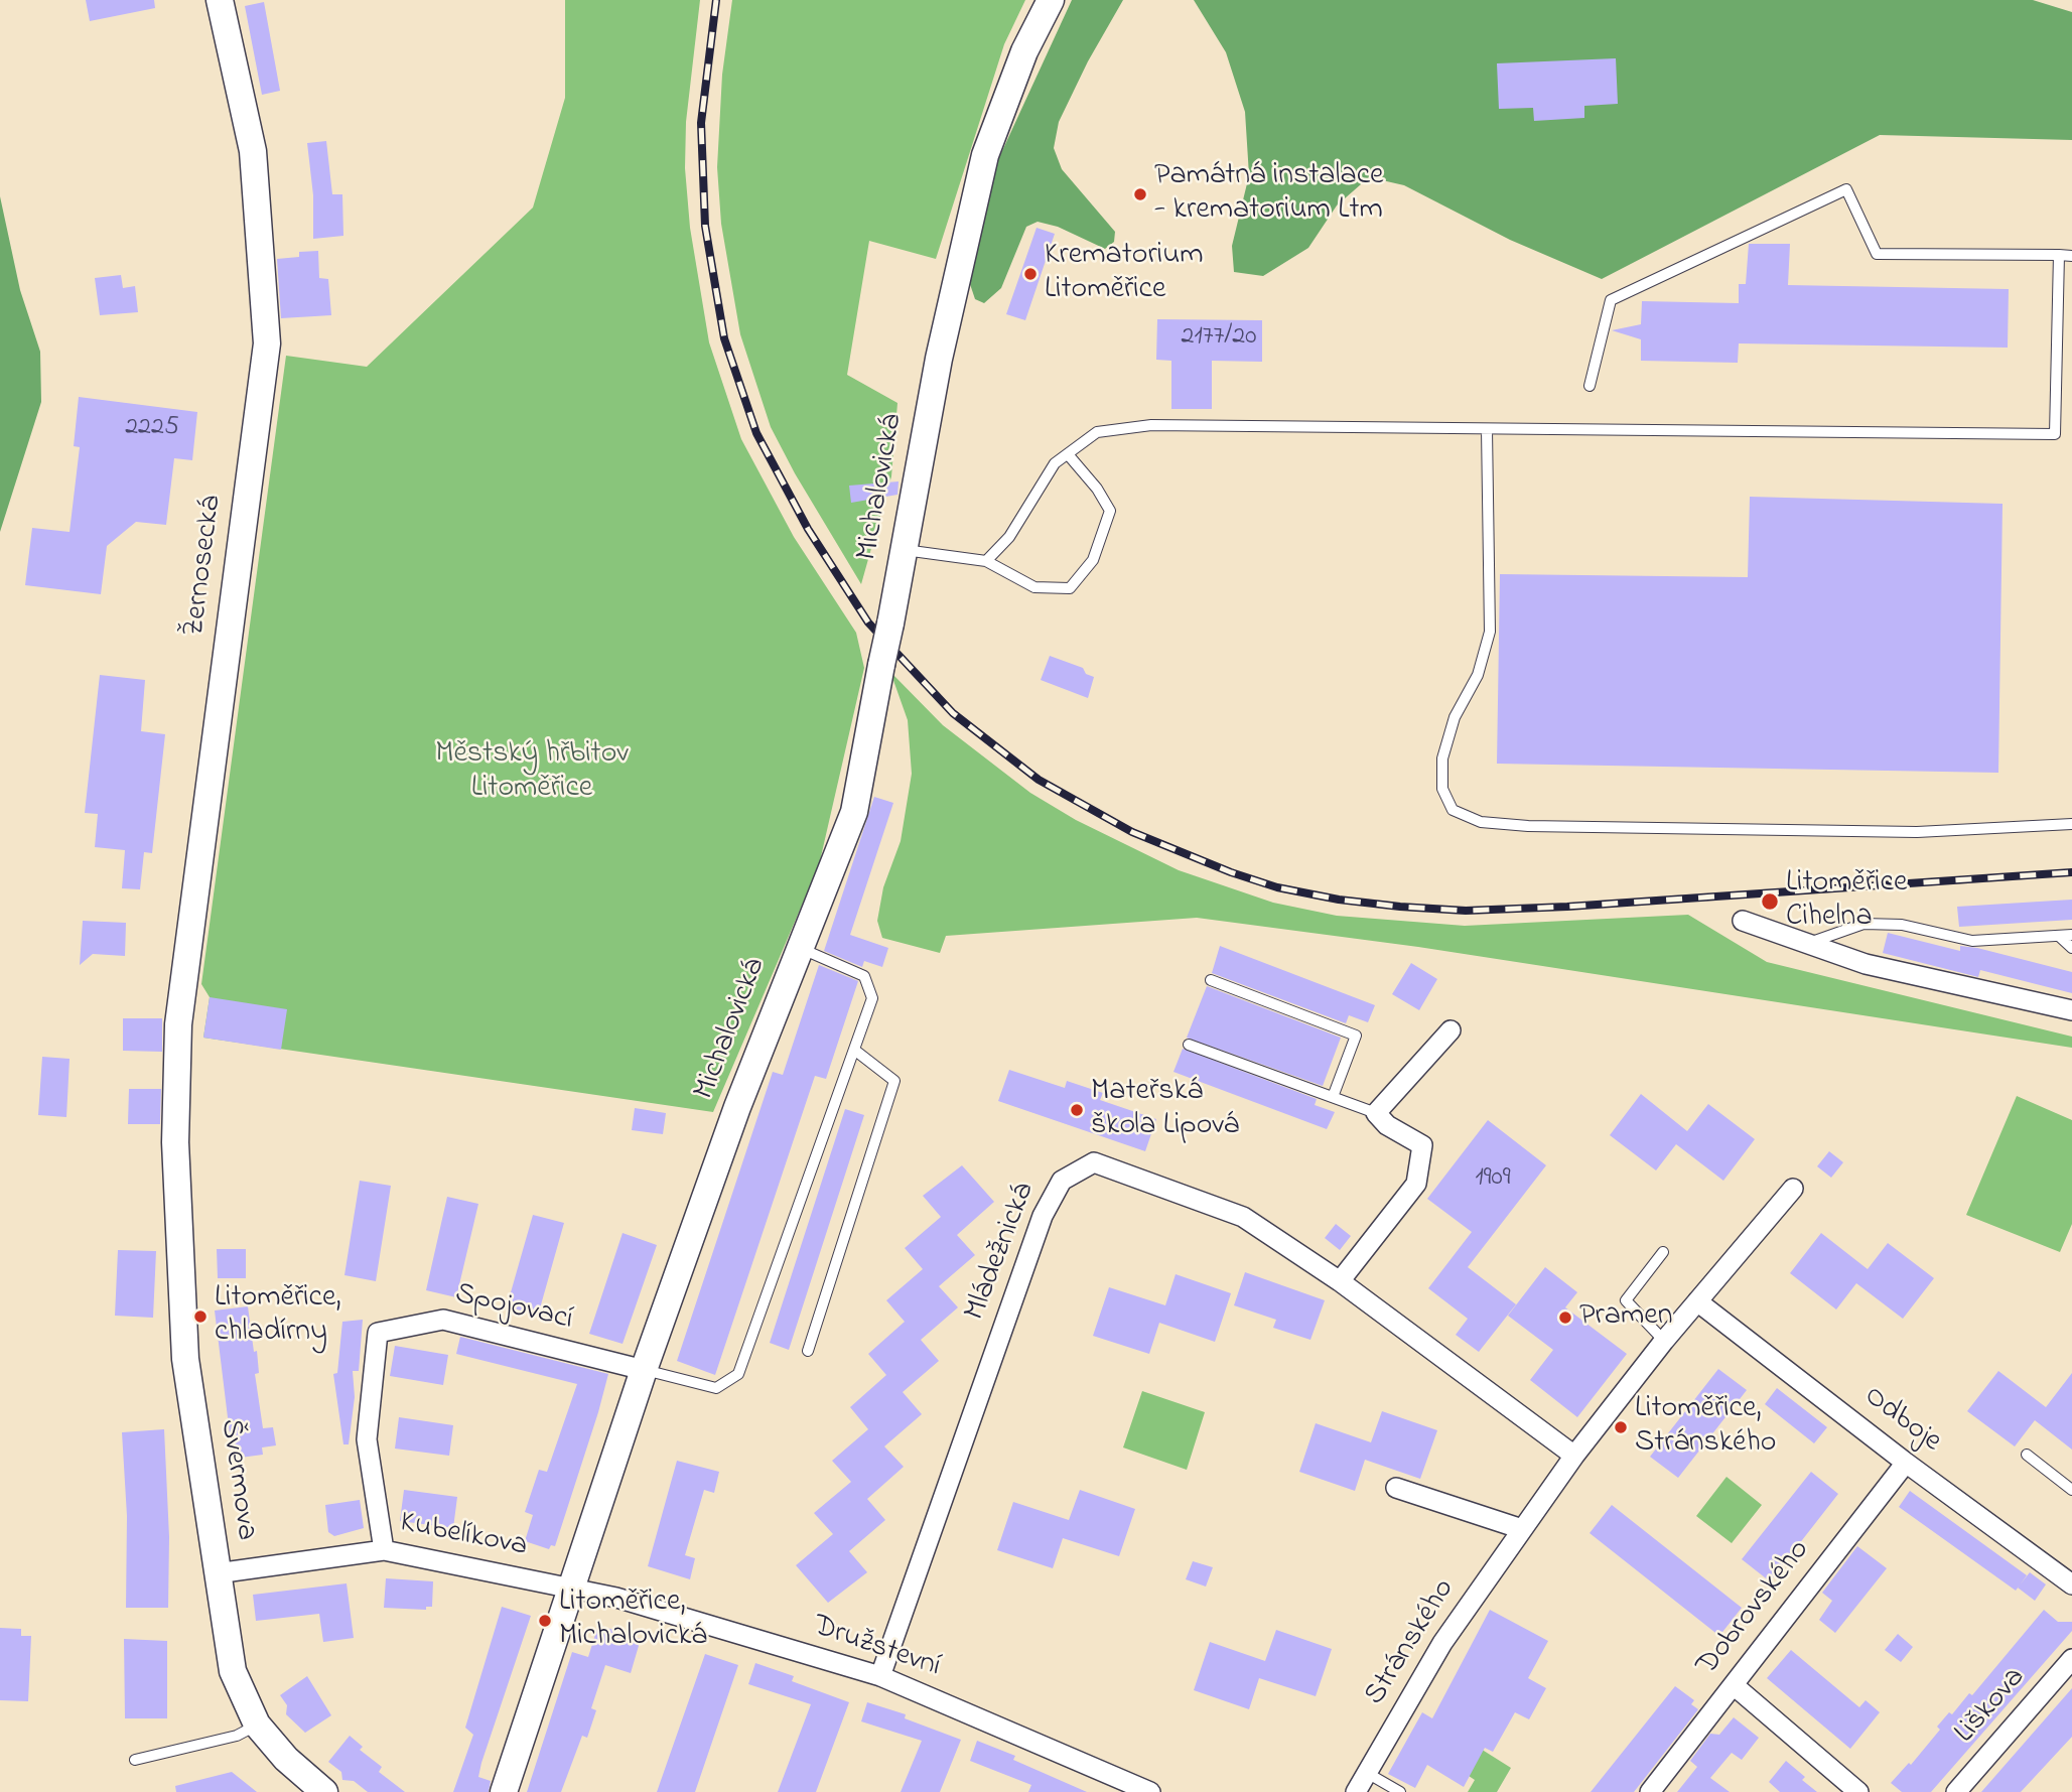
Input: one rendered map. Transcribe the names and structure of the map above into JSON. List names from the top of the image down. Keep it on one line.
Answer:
{"streets":{"street":["Michalovická","Žernosecká","Mládežnická","Spojovací","Odboje","Švermova","Kubelíkova","Dobrovského","Stránského","Družstevní","Liškova"]},"crossings":[["Michalovická","Spojovací"],["Michalovická","Kubelíkova"],["Michalovická","Družstevní"],["Žernosecká","Švermova"],["Mládežnická","Stránského"],["Mládežnická","Družstevní"],["Spojovací","Kubelíkova"],["Odboje","Dobrovského"],["Odboje","Stránského"],["Švermova","Kubelíkova"],["Kubelíkova","Družstevní"]],"parks":["Městský hřbitov Litoměřice"],"places":["Památná instalace - krematorium Ltm","Krematorium Litoměřice","Litoměřice Cihelna","Mateřská škola Lipová","Litoměřice, chladírny","Pramen","Litoměřice, Stránského","Litoměřice, Michalovická"],"house_numbers":["2177/20","2225","1909"]}
